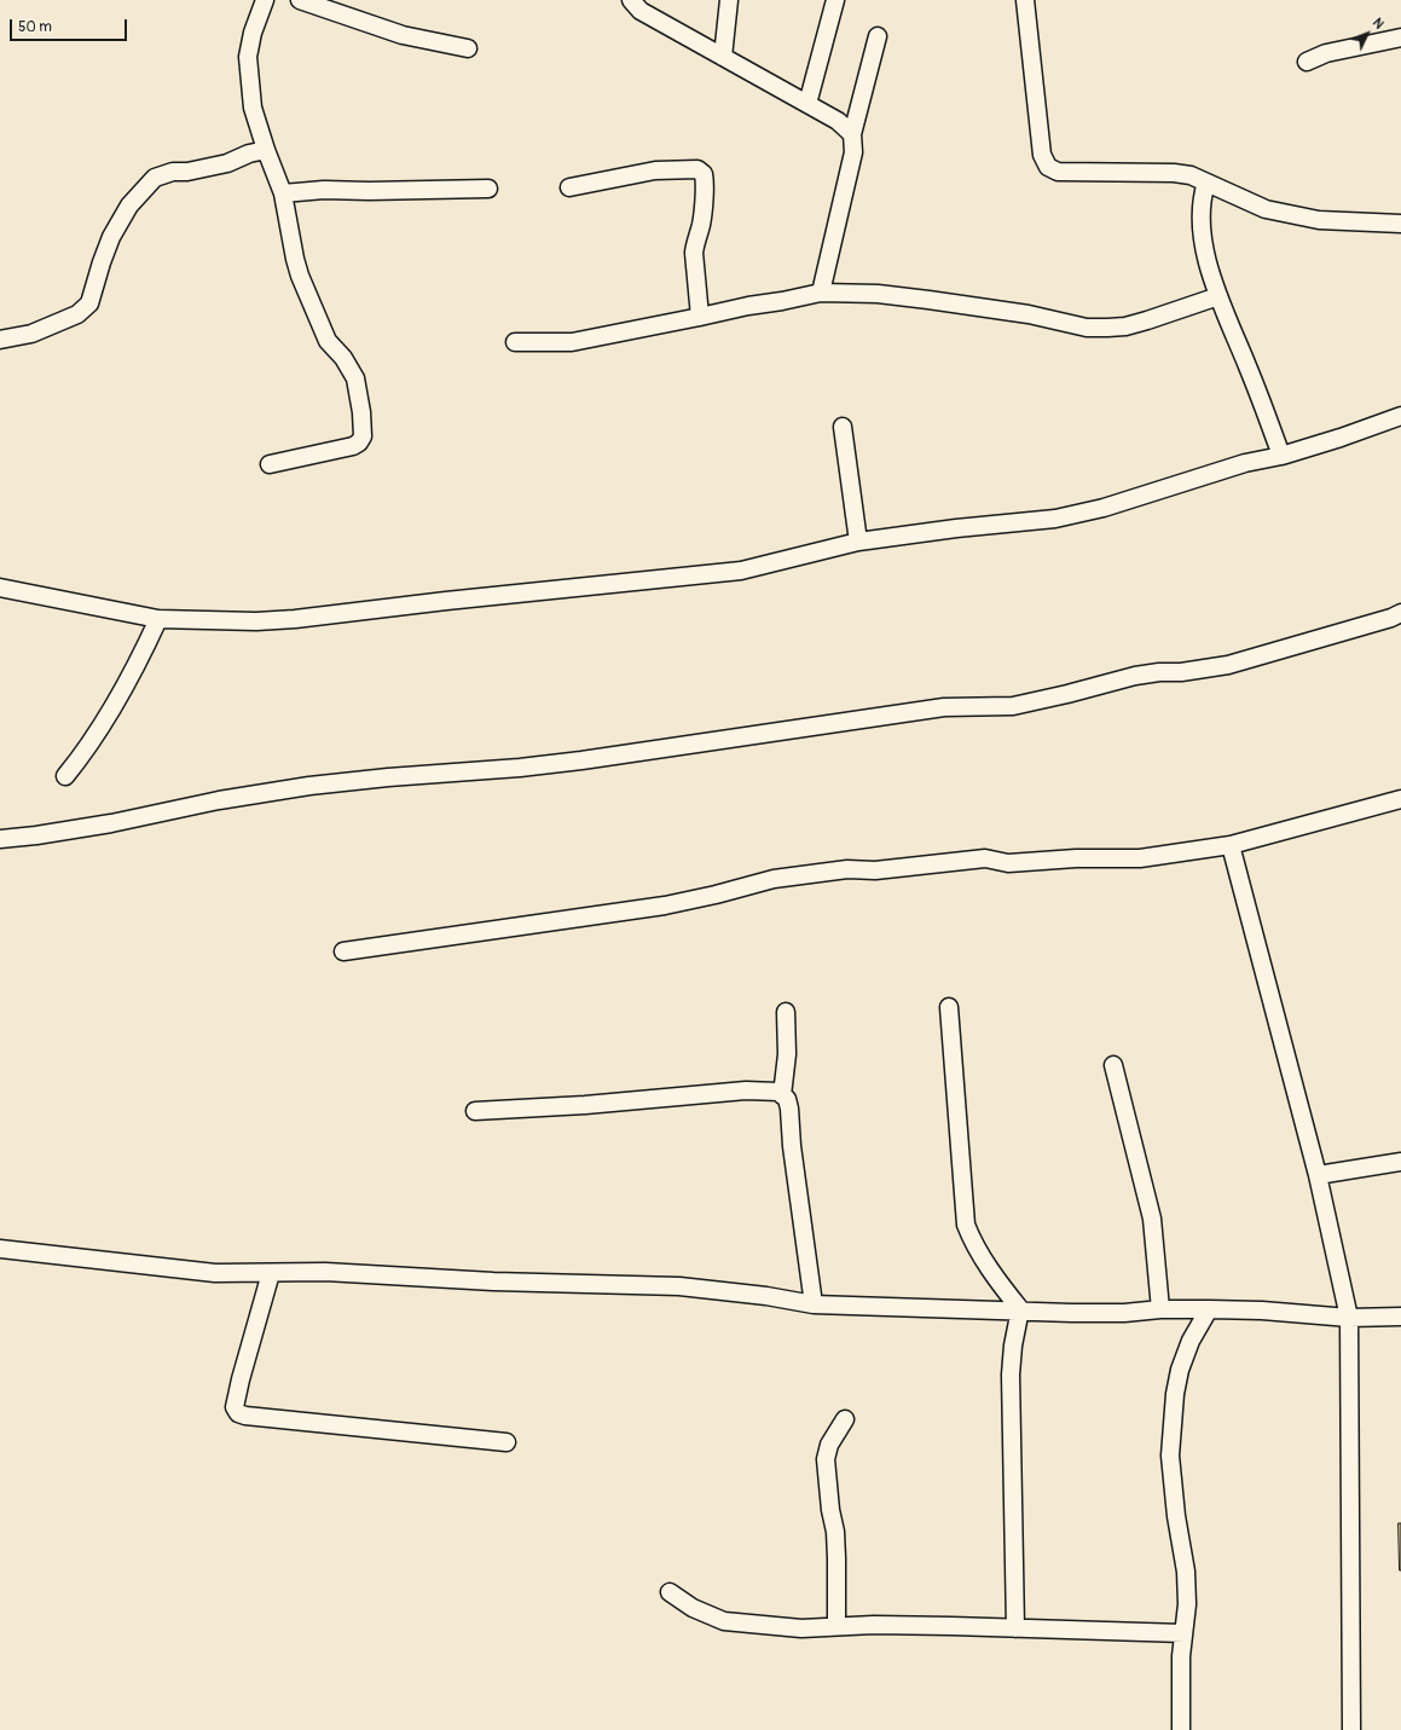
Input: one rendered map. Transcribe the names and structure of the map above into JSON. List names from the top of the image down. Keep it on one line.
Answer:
{"scale_bar":"50 m","north":"top right"}
